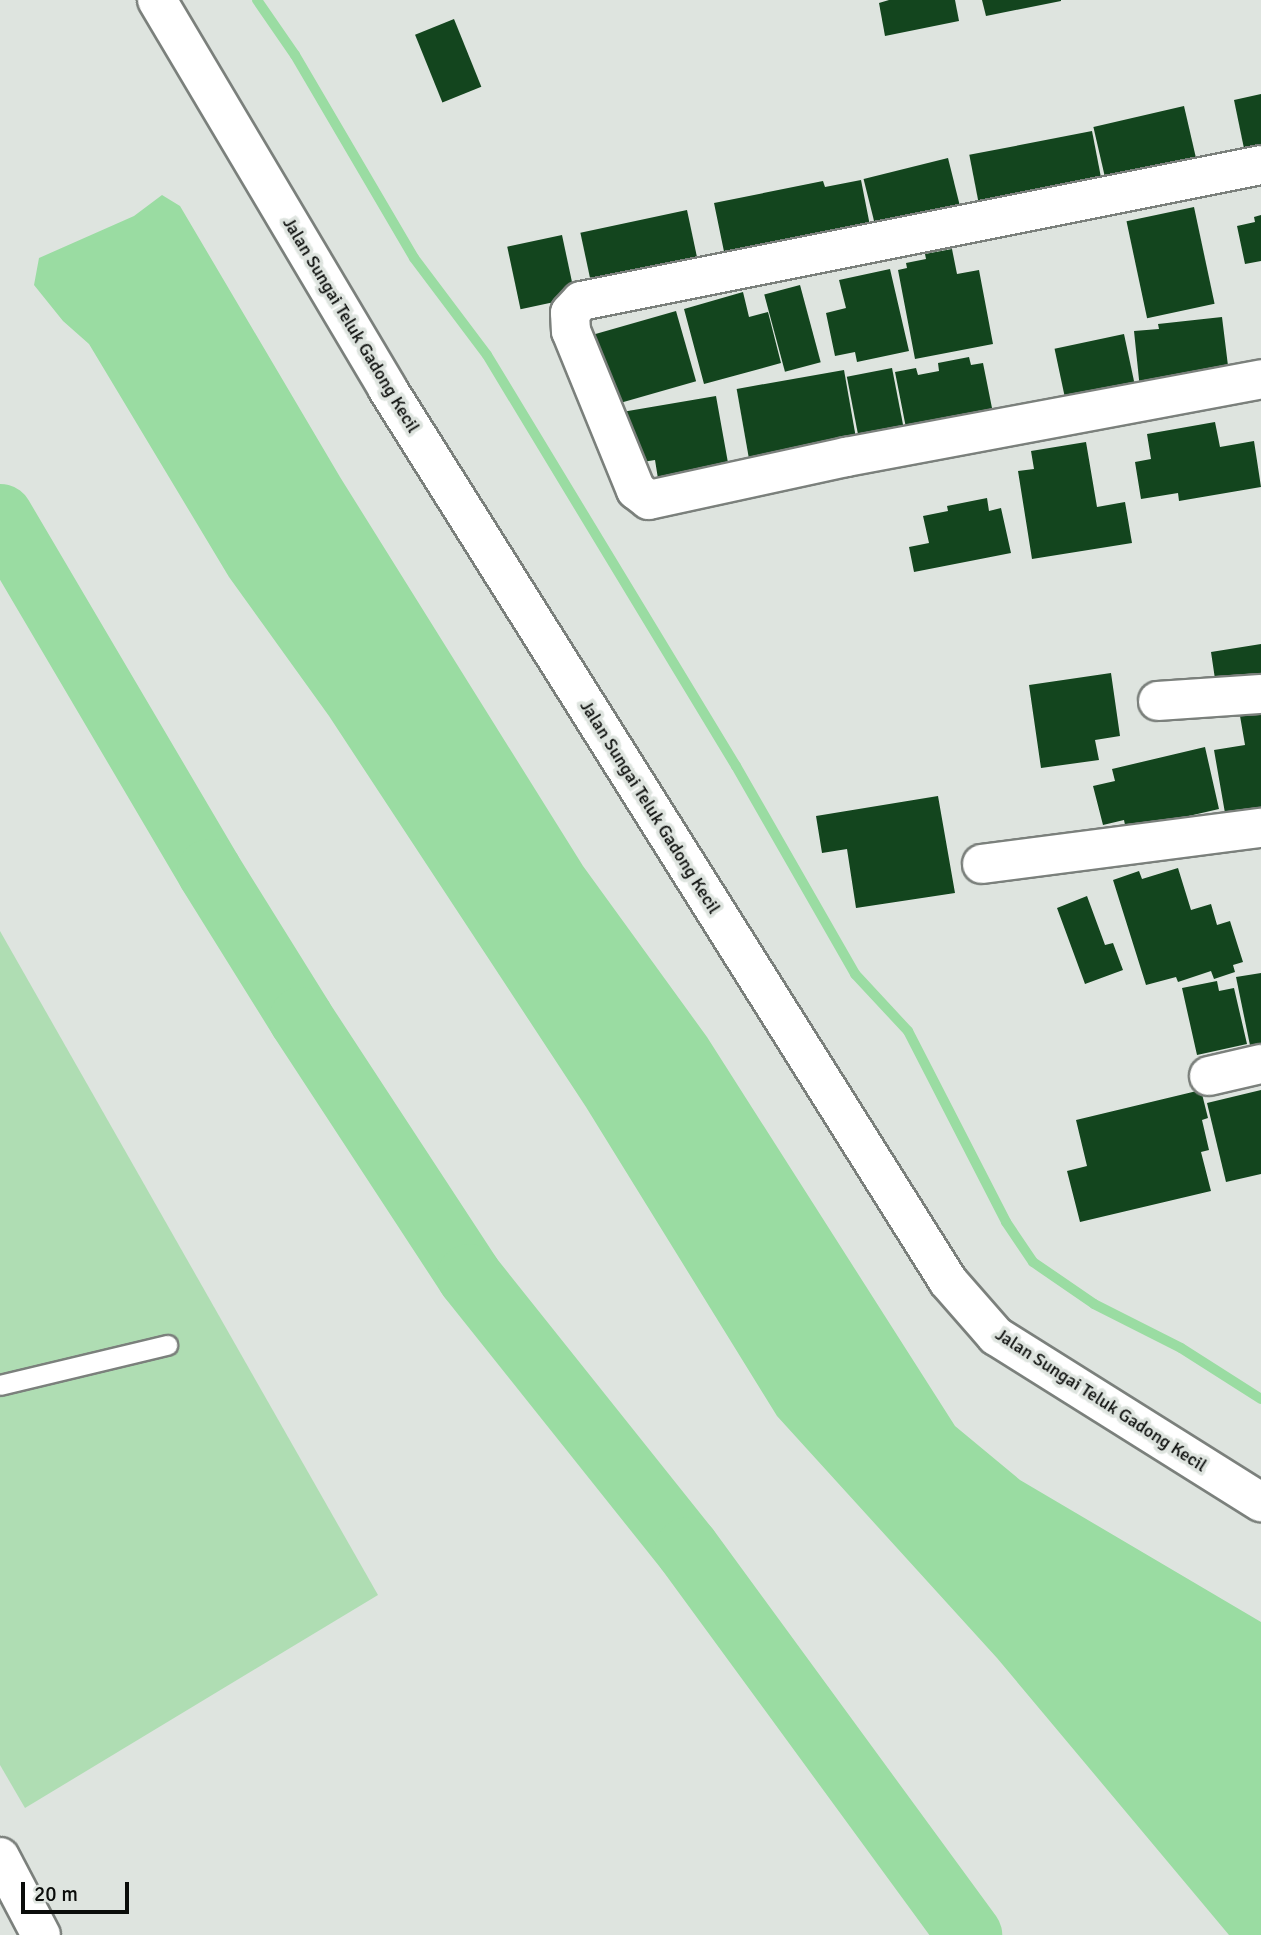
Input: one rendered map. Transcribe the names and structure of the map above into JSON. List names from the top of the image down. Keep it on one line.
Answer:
{"streets":{"street":["Jalan Sungai Teluk Gadong Kecil"]},"scale_bar":"20 m"}
